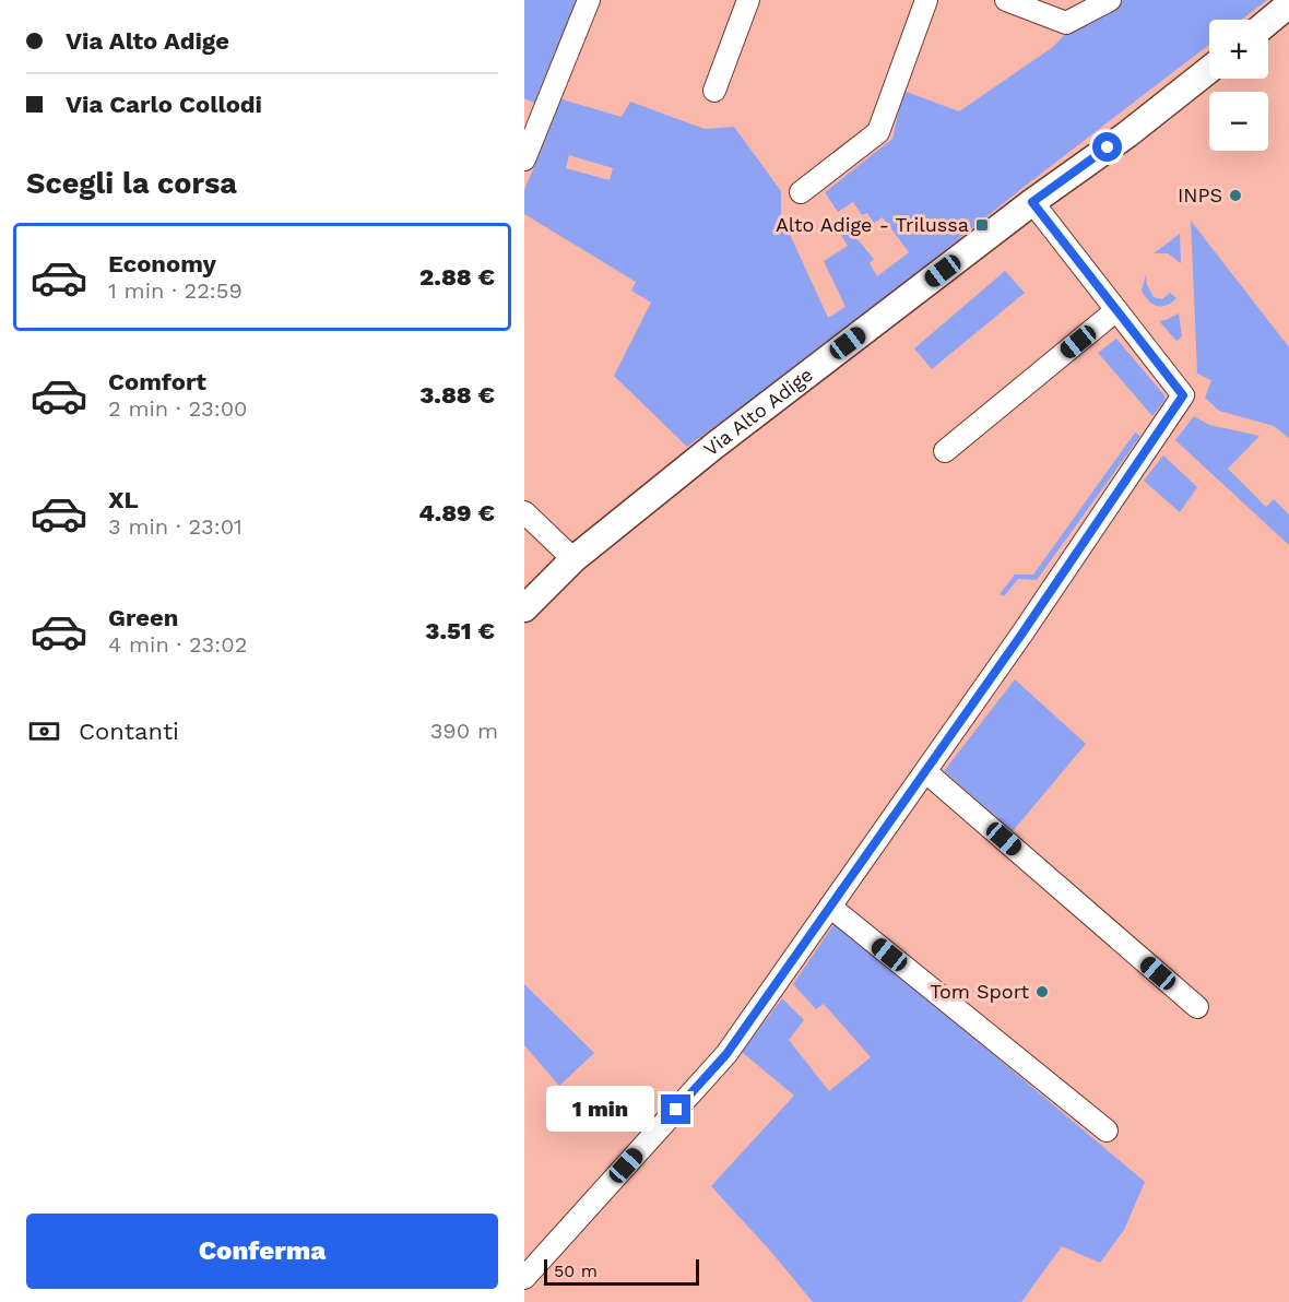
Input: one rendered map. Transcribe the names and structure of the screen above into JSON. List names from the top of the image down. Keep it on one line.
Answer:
{"streets":{"street":["Via Alto Adige"]},"places":{"other":["INPS","Tom Sport"],"transit":["Alto Adige - Trilussa"]},"scale_bar":"50 m","page":{"banner":["Via Alto Adige","Via Carlo Collodi"],"map_buttons":["+","−"],"heading":"Scegli la corsa","list":[{"name":"Economy","note":"1 min · 22:59","value":"2.88 €"},{"name":"Comfort","note":"2 min · 23:00","value":"3.88 €"},{"name":"XL","note":"3 min · 23:01","value":"4.89 €"},{"name":"Green","note":"4 min · 23:02","value":"3.51 €"}],"pay":["Contanti","390 m"],"bubble":"1 min","buttons":"Conferma","scale":"50 m"}}
